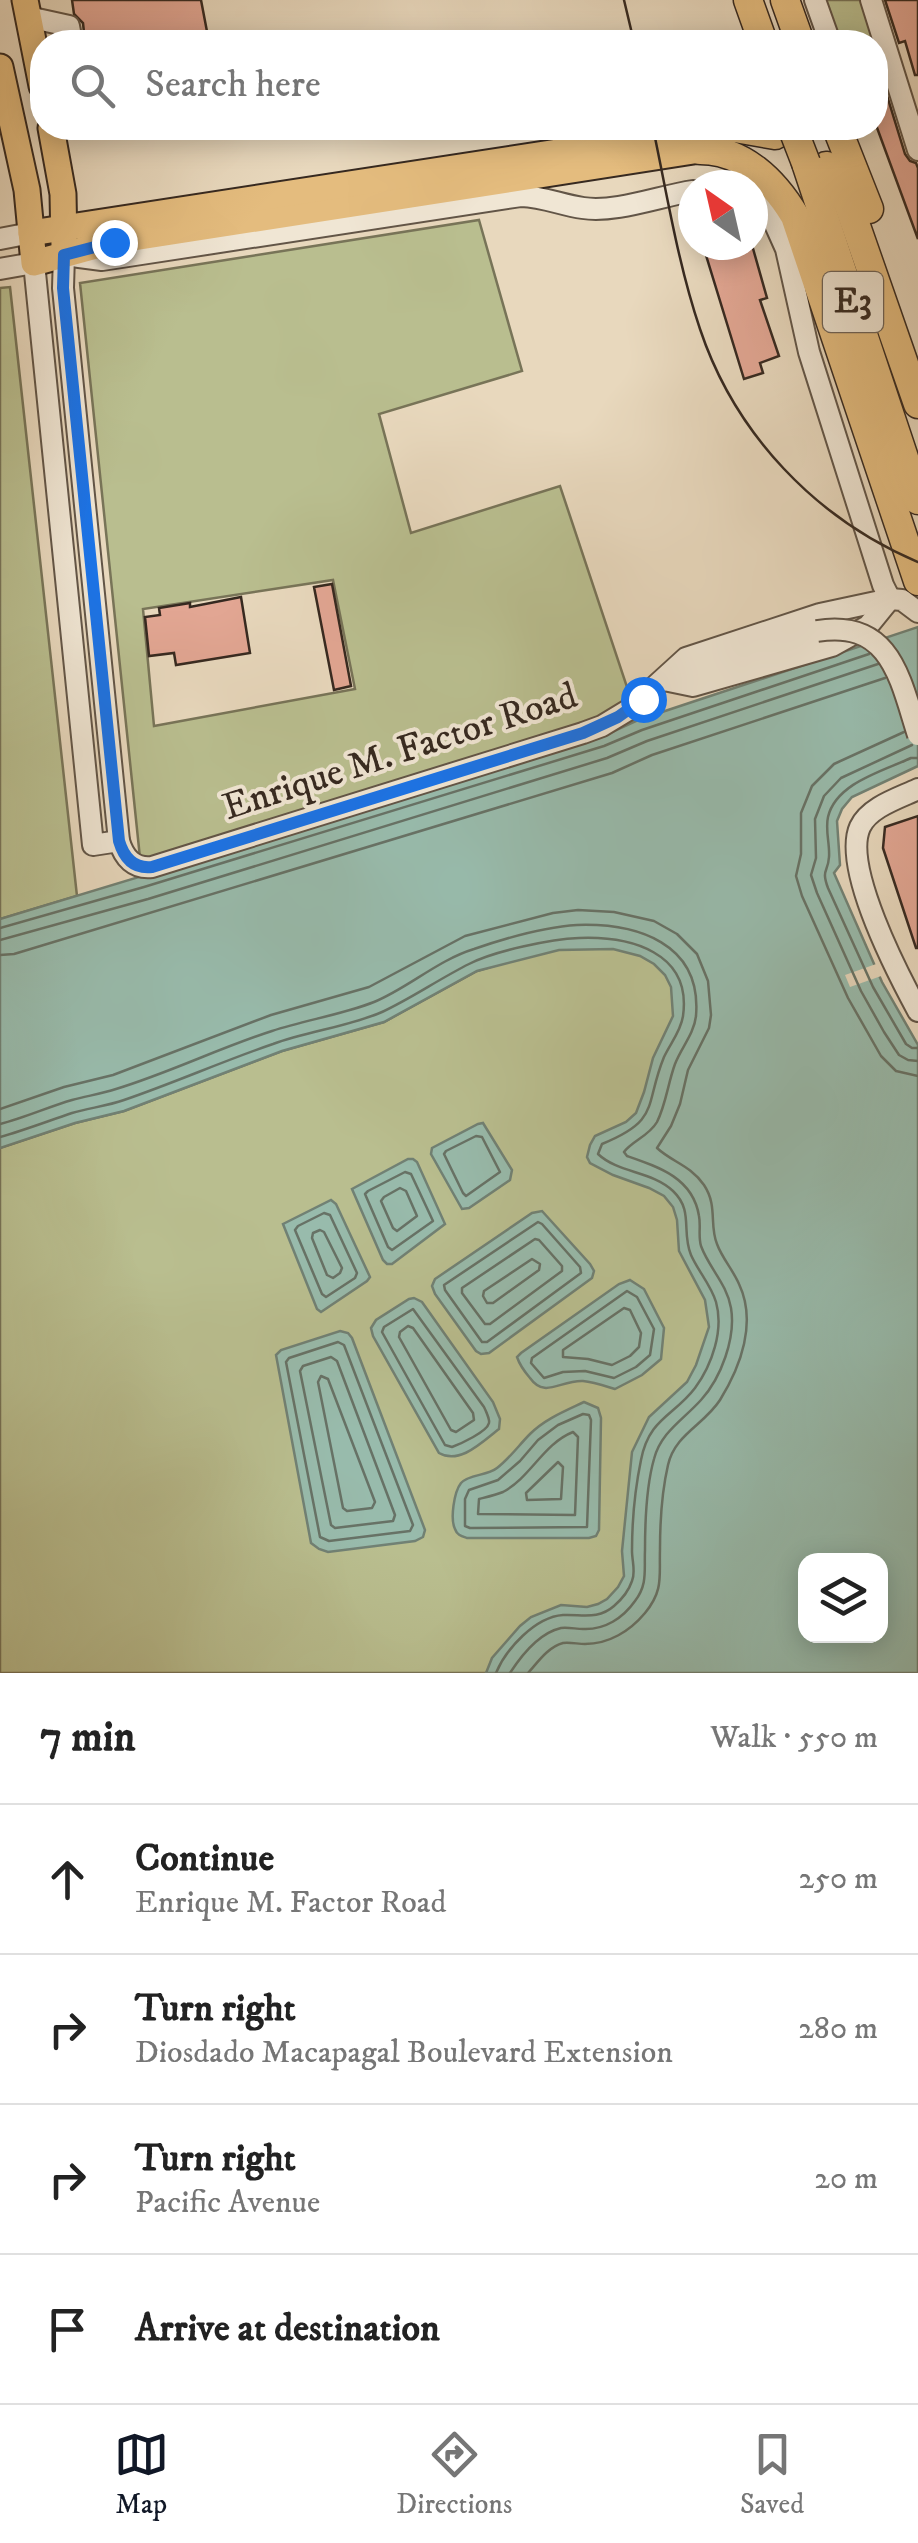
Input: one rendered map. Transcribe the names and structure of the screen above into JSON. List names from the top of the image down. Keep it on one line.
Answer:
{"streets":{"highway":["E3"],"street":["Enrique M. Factor Road"]},"north":"top left","page":{"search":"Search here","heading":["7 min","Walk · 550 m"],"list":[["Continue","Enrique M. Factor Road","250 m"],["Turn right","Diosdado Macapagal Boulevard Extension","280 m"],["Turn right","Pacific Avenue","20 m"],"Arrive at destination"],"nav":["Map","Directions","Saved"]}}
